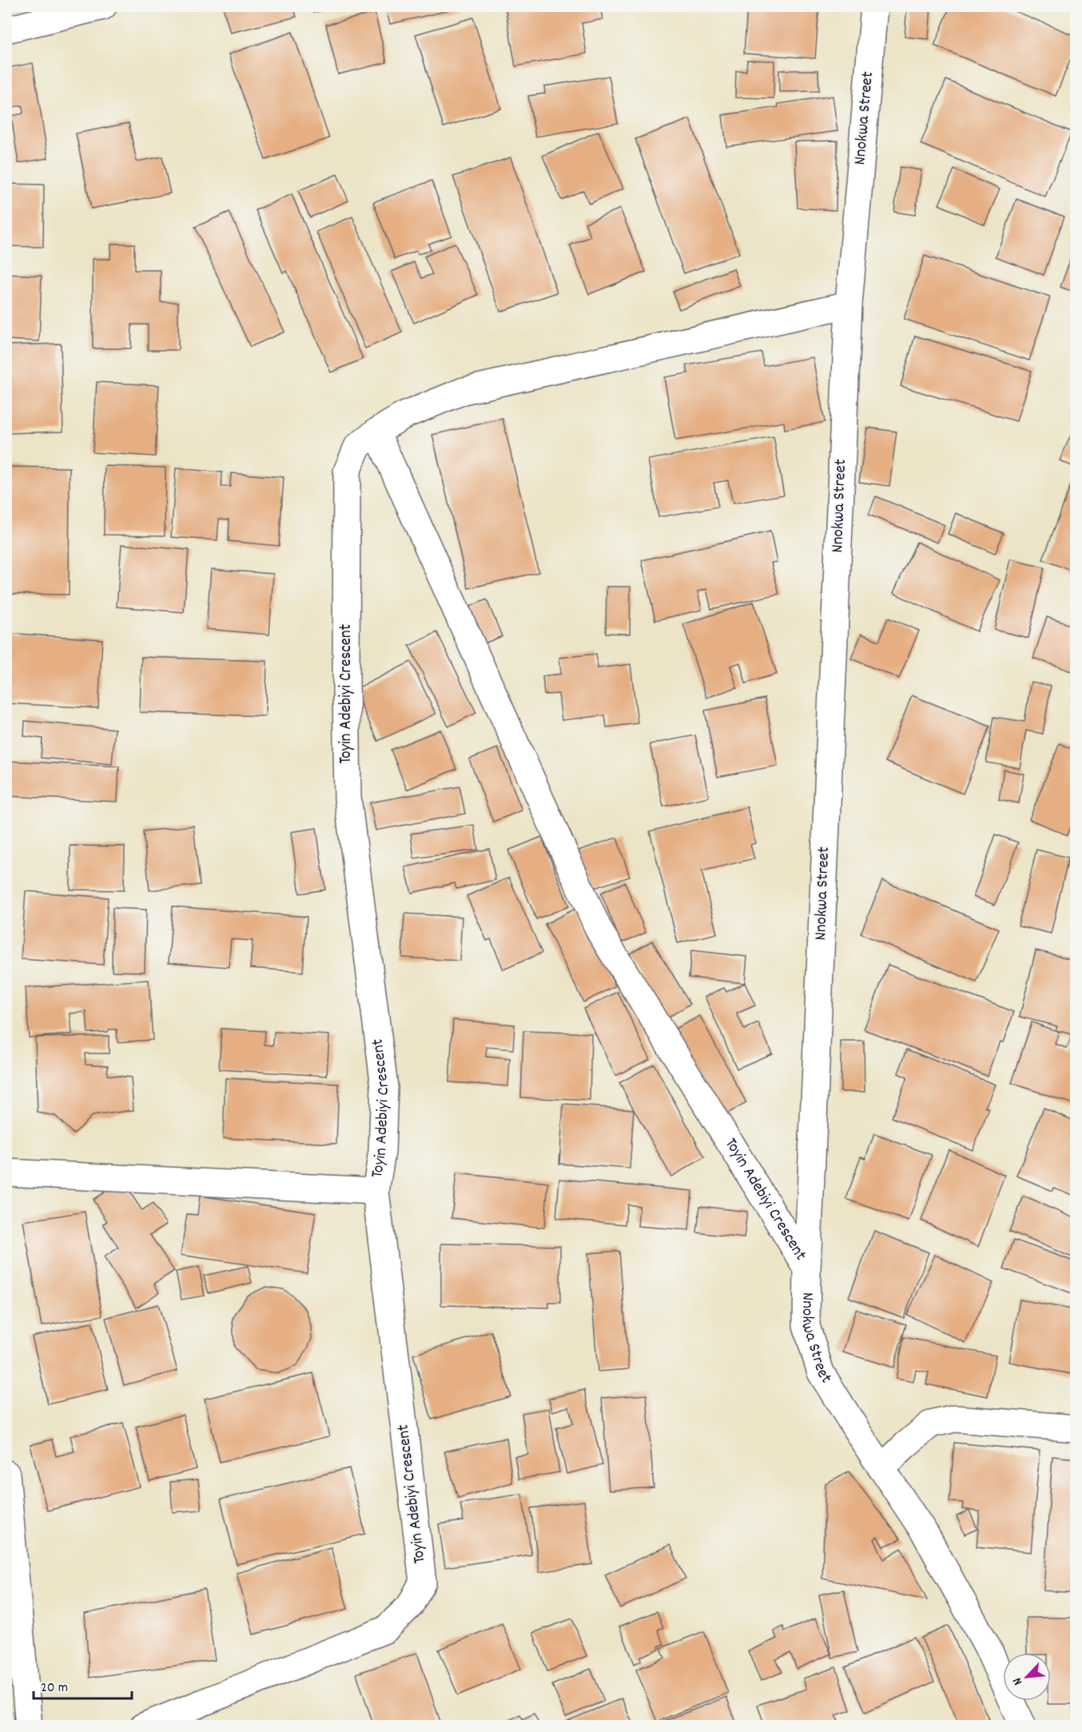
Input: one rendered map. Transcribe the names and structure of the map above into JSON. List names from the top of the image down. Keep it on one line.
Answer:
{"streets":{"street":["Nnokwa Street","Toyin Adebiyi Crescent"]},"crossings":[["Nnokwa Street","Toyin Adebiyi Crescent"]],"scale_bar":"20 m","north":"bottom left"}
